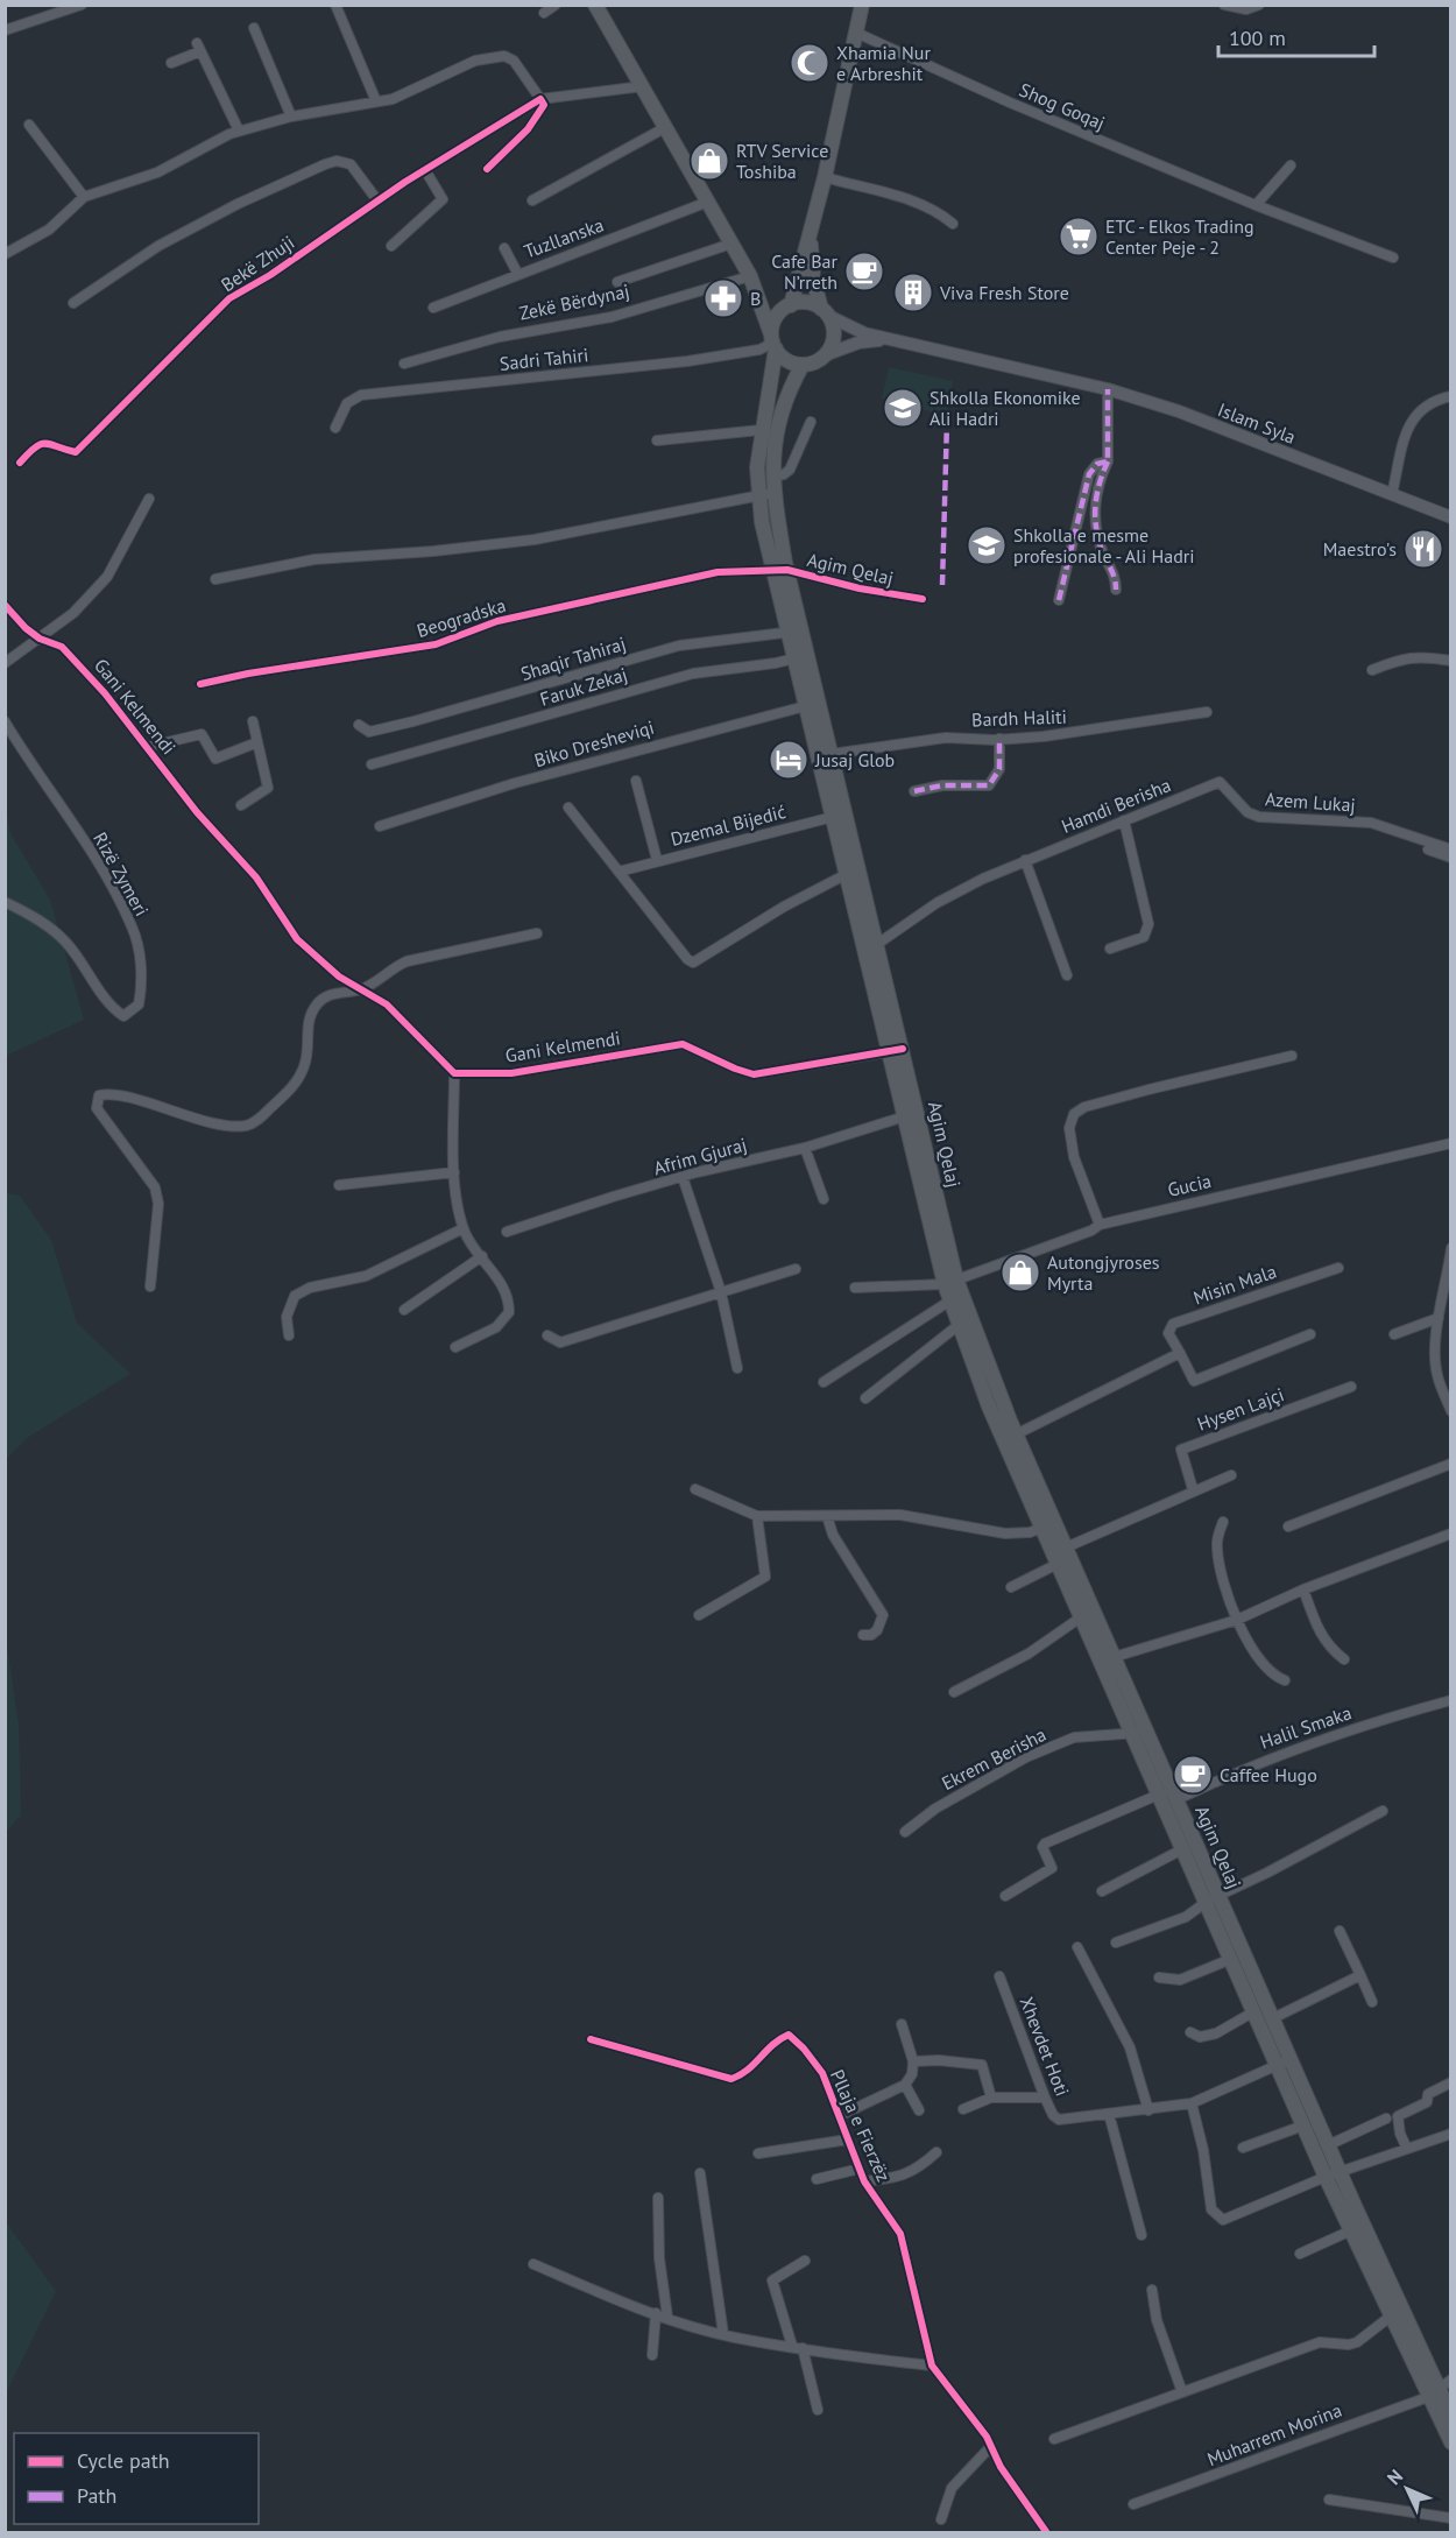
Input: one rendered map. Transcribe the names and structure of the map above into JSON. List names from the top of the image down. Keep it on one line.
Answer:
{"streets":{"main road":["Agim Qelaj"],"street":["Shog Goqaj","Tuzllanska","Bekë Zhuji","Zekë Bërdynaj","Sadri Tahiri","Islam Syla","Beogradska","Shaqir Tahiraj","Faruk Zekaj","Gani Kelmendi","Bardh Haliti","Biko Dresheviqi","Azem Lukaj","Hamdi Berisha","Dzemal Bijedić","Rizë Zymeri","Afrim Gjuraj","Gucia","Misin Mala","Hysen Lajçi","Halil Smaka","Ekrem Berisha","Xhevdet Hoti","Pllaja e Fierzëz","Muharrem Morina"]},"crossings":[["Sadri Tahiri","Islam Syla"],["Sadri Tahiri","Agim Qelaj"],["Islam Syla","Agim Qelaj"],["Agim Qelaj","Beogradska"],["Agim Qelaj","Shaqir Tahiraj"],["Agim Qelaj","Faruk Zekaj"],["Agim Qelaj","Gani Kelmendi"],["Agim Qelaj","Bardh Haliti"],["Agim Qelaj","Biko Dresheviqi"],["Agim Qelaj","Hamdi Berisha"],["Agim Qelaj","Dzemal Bijedić"],["Agim Qelaj","Afrim Gjuraj"],["Agim Qelaj","Gucia"],["Agim Qelaj","Halil Smaka"],["Agim Qelaj","Ekrem Berisha"],["Agim Qelaj","Xhevdet Hoti"],["Agim Qelaj","Muharrem Morina"],["Azem Lukaj","Hamdi Berisha"]],"places":{"mosque":["Xhamia Nur e Arbreshit"],"shop":["RTV Service Toshiba","Autongjyroses Myrta"],"supermarket":["ETC - Elkos Trading Center Peje - 2"],"cafe":["Cafe Bar N’rreth","Caffee Hugo"],"building":["Viva Fresh Store"],"pharmacy":["B"],"school or university":["Shkolla Ekonomike Ali Hadri","Shkolla e mesme profesionale - Ali Hadri"],"restaurant":["Maestro's"],"hotel":["Jusaj Glob"]},"legend":["Cycle path","Path"],"scale_bar":"100 m","north":"top left"}
